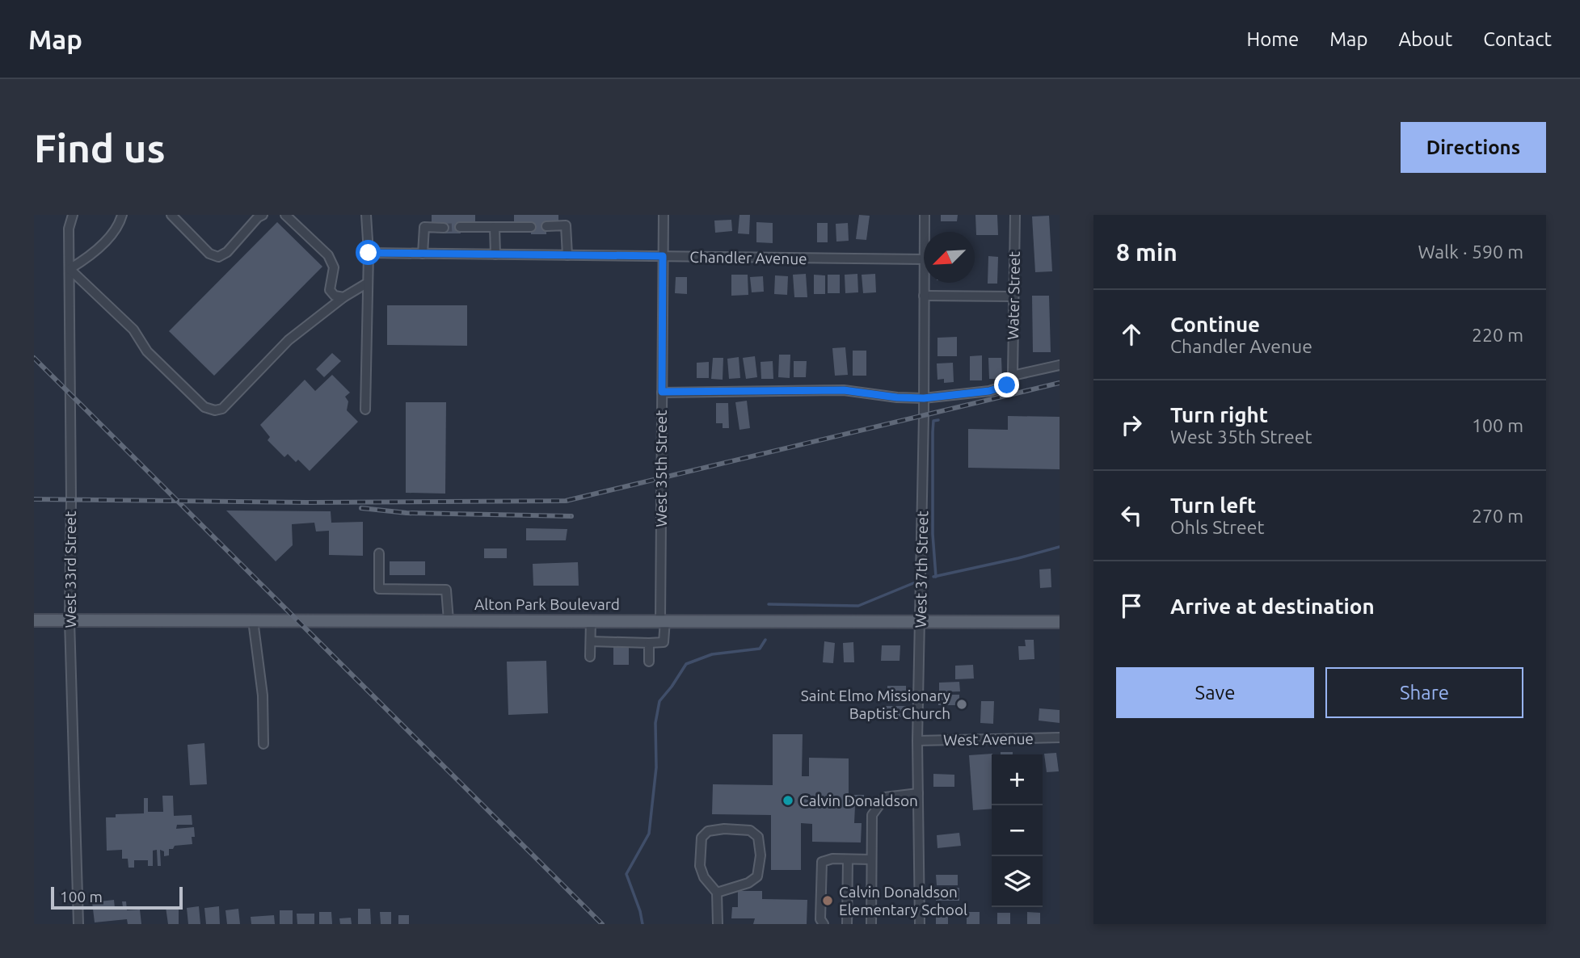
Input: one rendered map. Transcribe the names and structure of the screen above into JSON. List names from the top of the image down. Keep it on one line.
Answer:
{"streets":{"main road":["Alton Park Boulevard"],"street":["Chandler Avenue","Water Street","West 35th Street","West 33rd Street","West 37th Street","West Avenue"]},"crossings":[["Chandler Avenue","West 35th Street"],["West 35th Street","Alton Park Boulevard"],["West 33rd Street","Alton Park Boulevard"],["West 37th Street","Alton Park Boulevard"],["West 37th Street","West Avenue"]],"places":["Saint Elmo Missionary Baptist Church","Calvin Donaldson","Calvin Donaldson Elementary School"],"scale_bar":"100 m","north":"bottom left","page":{"header":"Map","nav":["Home","Map","About","Contact"],"buttons":["Directions",["Save","Share"]],"title":"Find us","heading":["8 min","Walk · 590 m"],"list":[["Continue","Chandler Avenue","220 m"],["Turn right","West 35th Street","100 m"],["Turn left","Ohls Street","270 m"],"Arrive at destination"],"map_buttons":["+","−"],"scale":"100 m"}}
